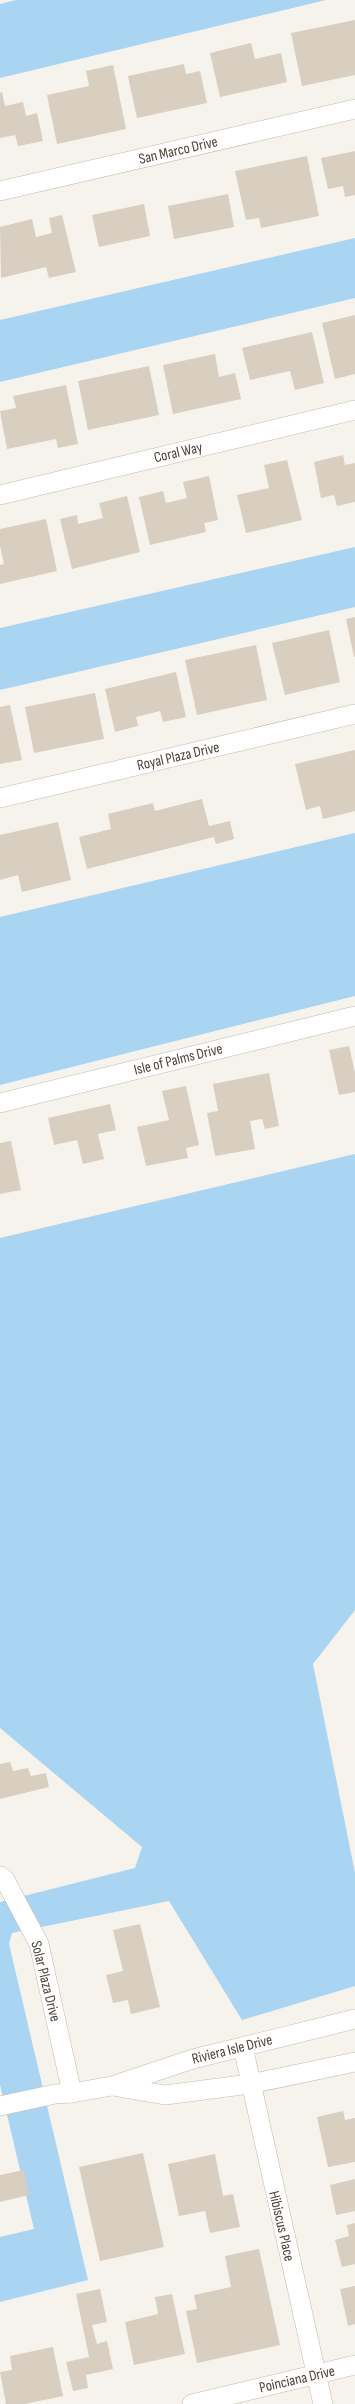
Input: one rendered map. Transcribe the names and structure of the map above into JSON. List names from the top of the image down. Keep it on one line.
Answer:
{"streets":{"street":["San Marco Drive","Coral Way","Royal Plaza Drive","Isle of Palms Drive","Solar Plaza Drive","Riviera Isle Drive","Hibiscus Place","Poinciana Drive"]},"crossings":[["Solar Plaza Drive","Riviera Isle Drive"],["Riviera Isle Drive","Hibiscus Place"],["Hibiscus Place","Poinciana Drive"]]}
